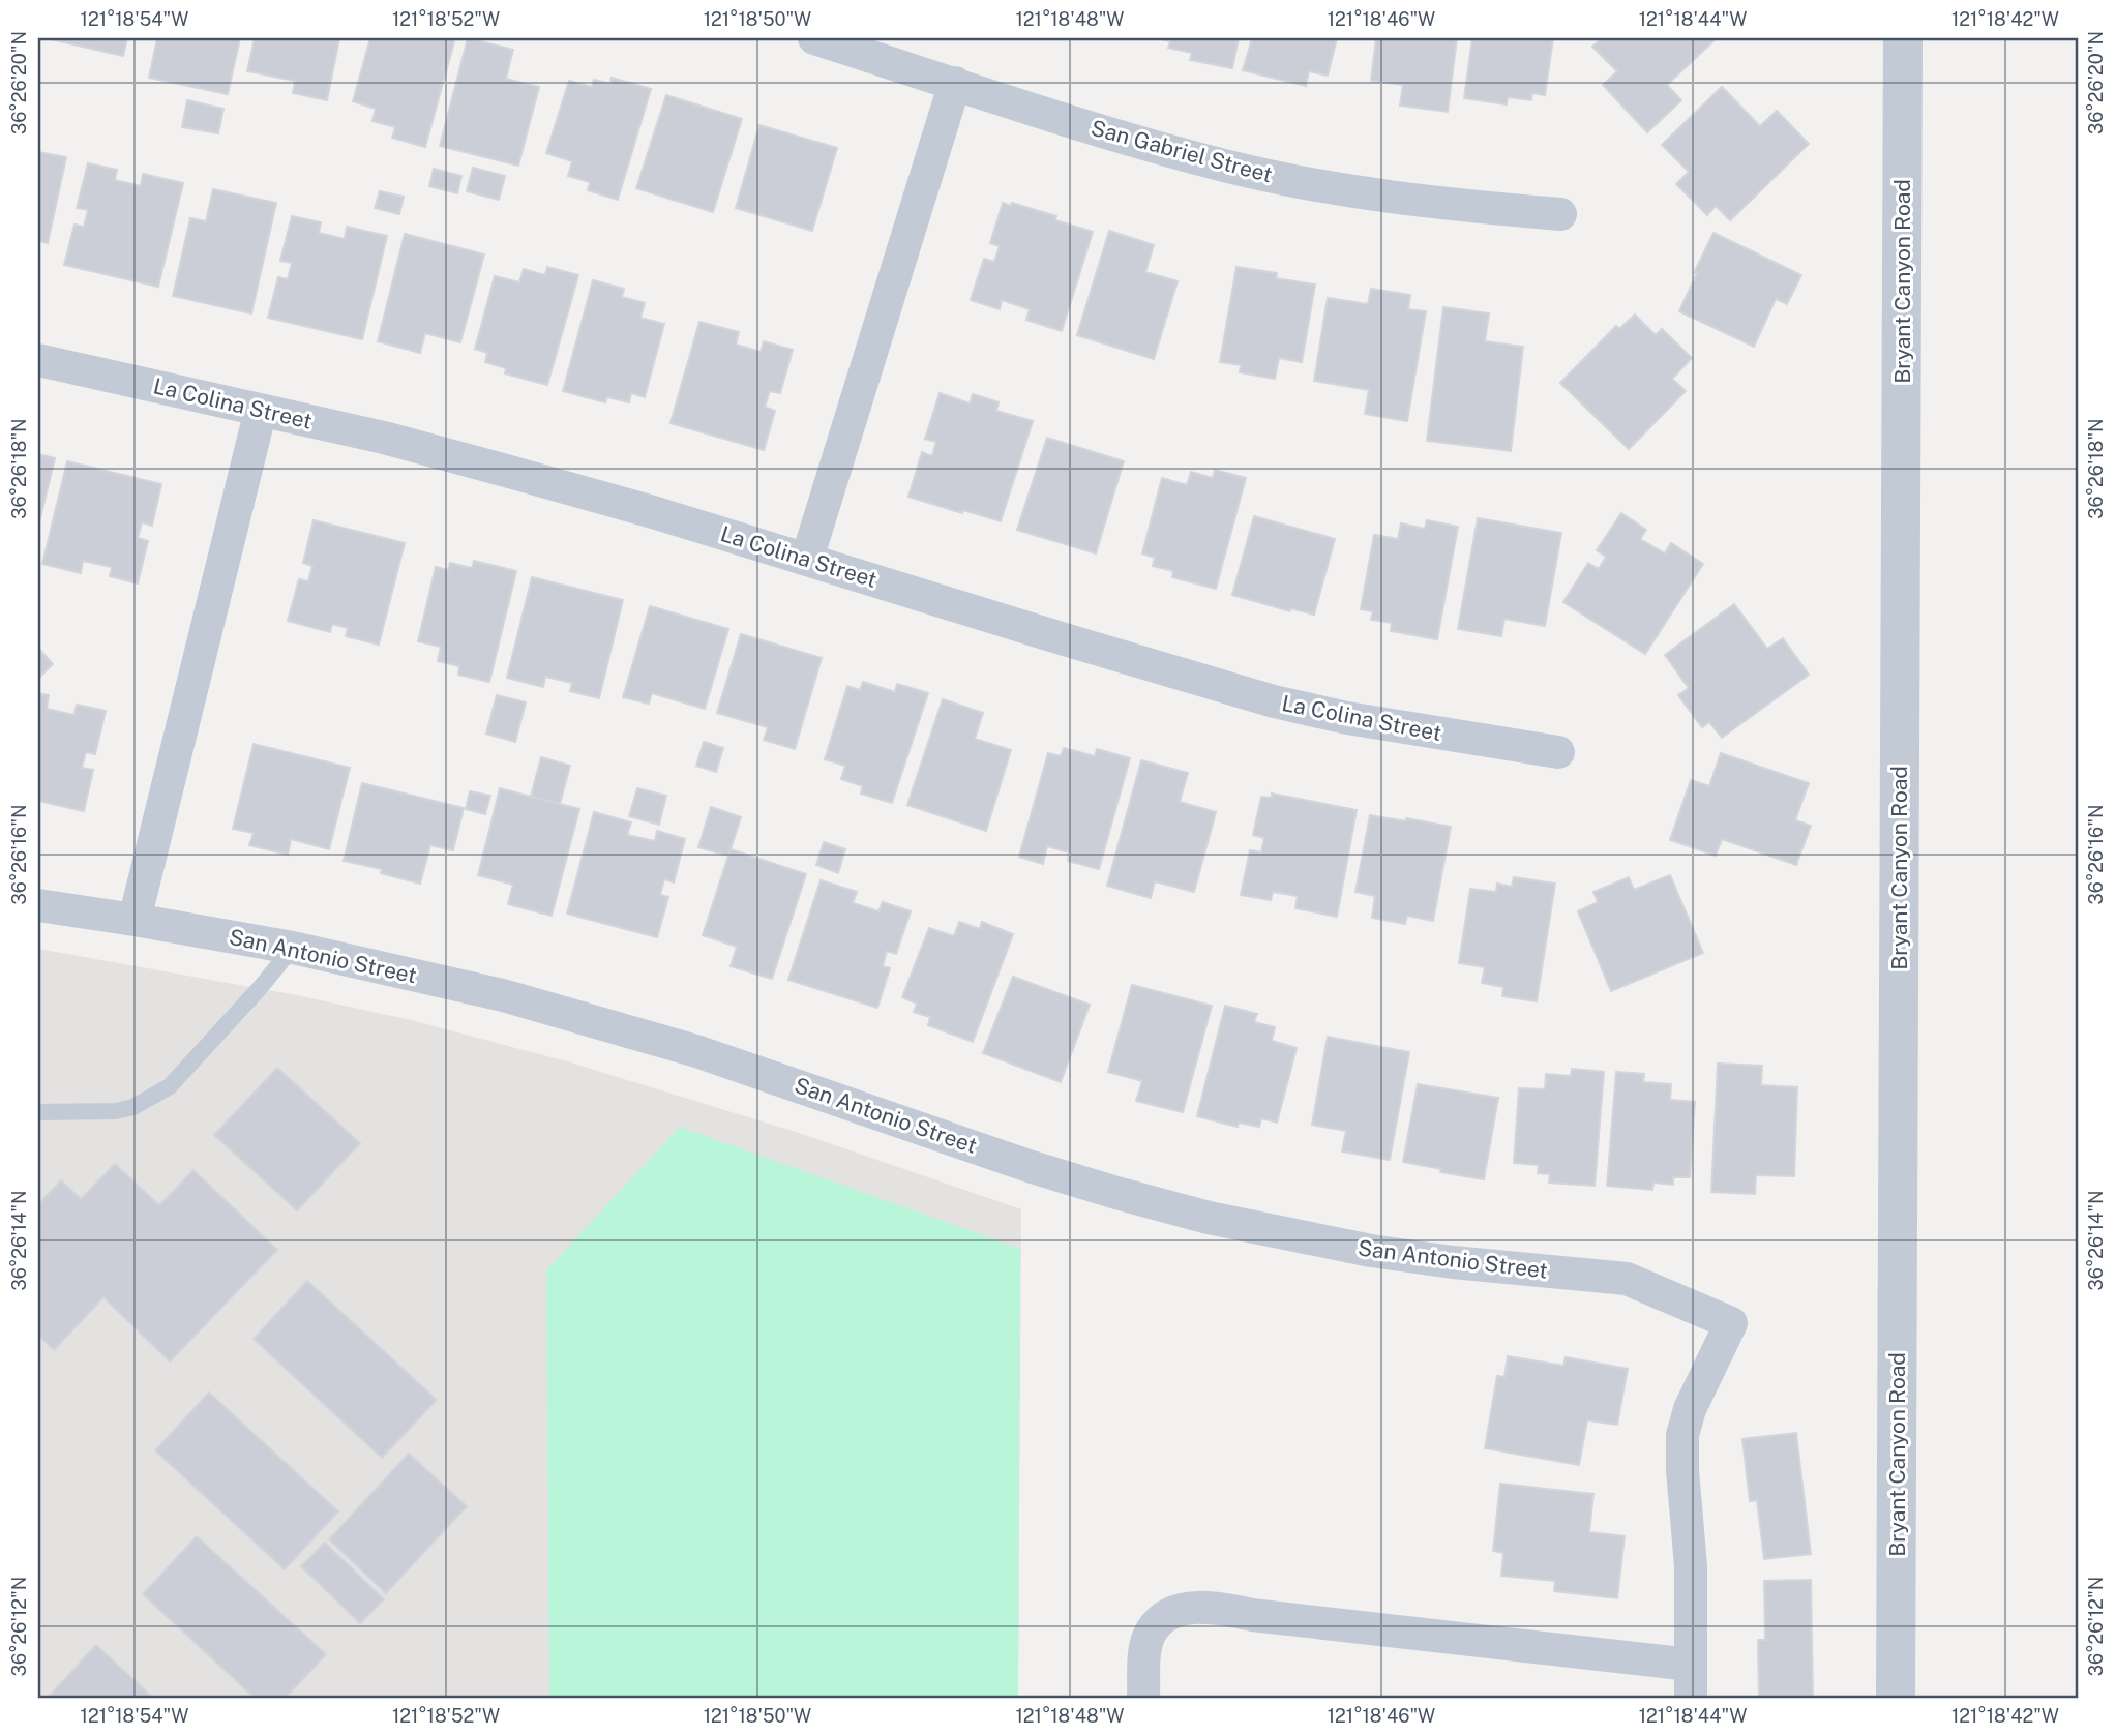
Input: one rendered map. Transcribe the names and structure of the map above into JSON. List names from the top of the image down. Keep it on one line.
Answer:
{"streets":{"street":["San Gabriel Street","Bryant Canyon Road","La Colina Street","San Antonio Street"]},"coordinates":["121°18'54\"W","121°18'52\"W","121°18'50\"W","121°18'48\"W","121°18'46\"W","121°18'44\"W","121°18'42\"W","36°26'20\"N","36°26'18\"N","36°26'16\"N","36°26'14\"N","36°26'12\"N"]}
